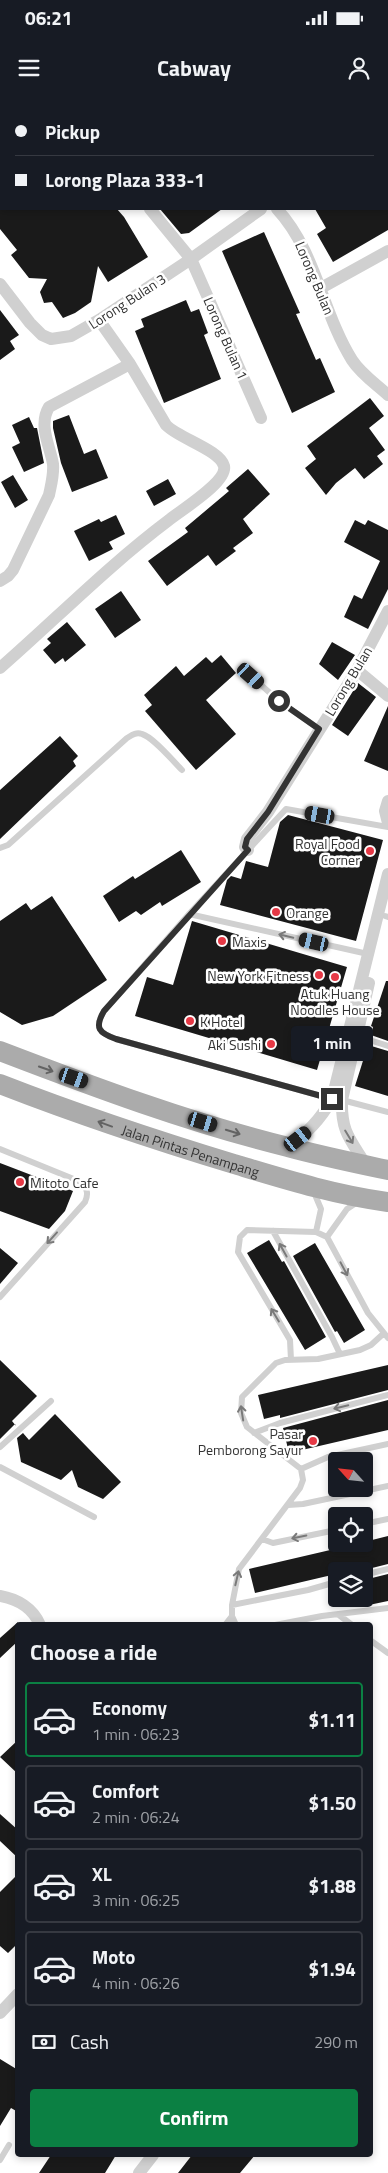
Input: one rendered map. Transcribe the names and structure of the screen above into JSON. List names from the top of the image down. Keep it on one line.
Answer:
{"streets":{"main road":["Jalan Pintas Penampang"],"street":["Lorong Bulan","Lorong Bulan 3","Lorong Bulan 1"]},"crossings":[["Lorong Bulan 3","Lorong Bulan 1"]],"places":["Royal Food Corner","Orange","Maxis","New York Fitness","Atuk Huang Noodles House","K Hotel","Aki Sushi","Mitoto Cafe","Pasar Pemborong Sayur"],"north":"top left","page":{"status":"06:21","header":"Cabway","banner":["Pickup","Lorong Plaza 333-1"],"bubble":"1 min","heading":"Choose a ride","list":[{"name":"Economy","note":"1 min · 06:23","value":"$1.11"},{"name":"Comfort","note":"2 min · 06:24","value":"$1.50"},{"name":"XL","note":"3 min · 06:25","value":"$1.88"},{"name":"Moto","note":"4 min · 06:26","value":"$1.94"}],"pay":["Cash","290 m"],"buttons":"Confirm"}}
